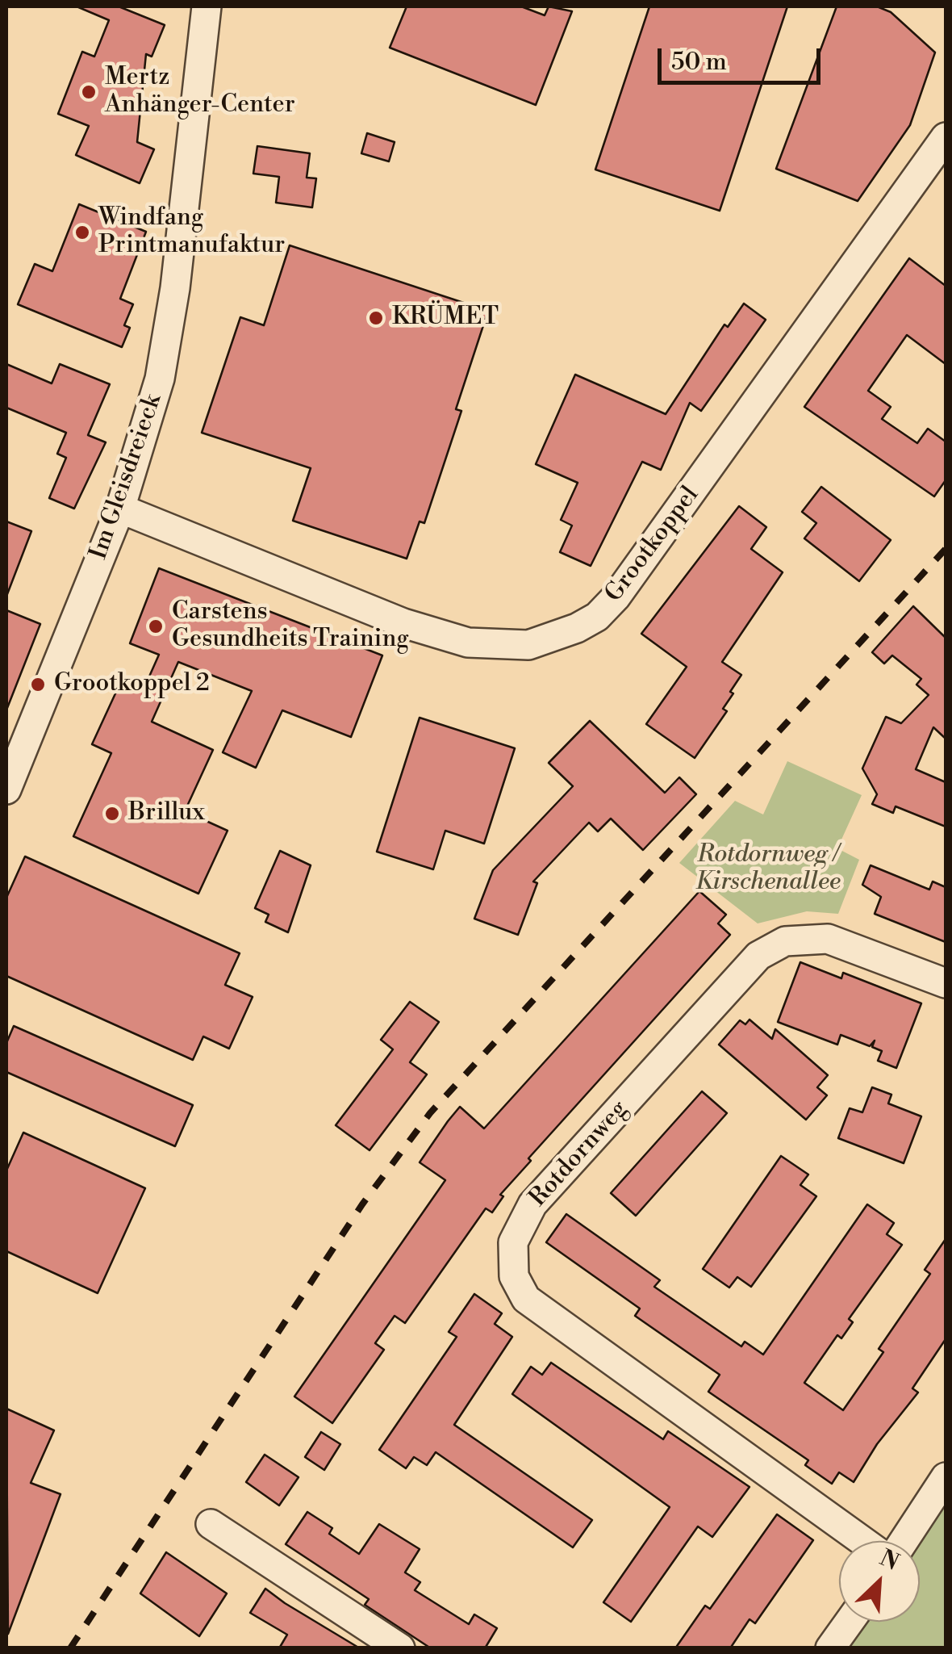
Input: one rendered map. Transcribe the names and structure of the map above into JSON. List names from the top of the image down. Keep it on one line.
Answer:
{"streets":{"street":["Im Gleisdreieck","Grootkoppel","Rotdornweg"]},"crossings":[["Im Gleisdreieck","Grootkoppel"]],"parks":["Rotdornweg / Kirschenallee"],"places":["Mertz Anhänger-Center","Windfang Printmanufaktur","KRÜMET","Carstens Gesundheits Training","Grootkoppel 2","Brillux"],"scale_bar":"50 m","north":"top right"}
